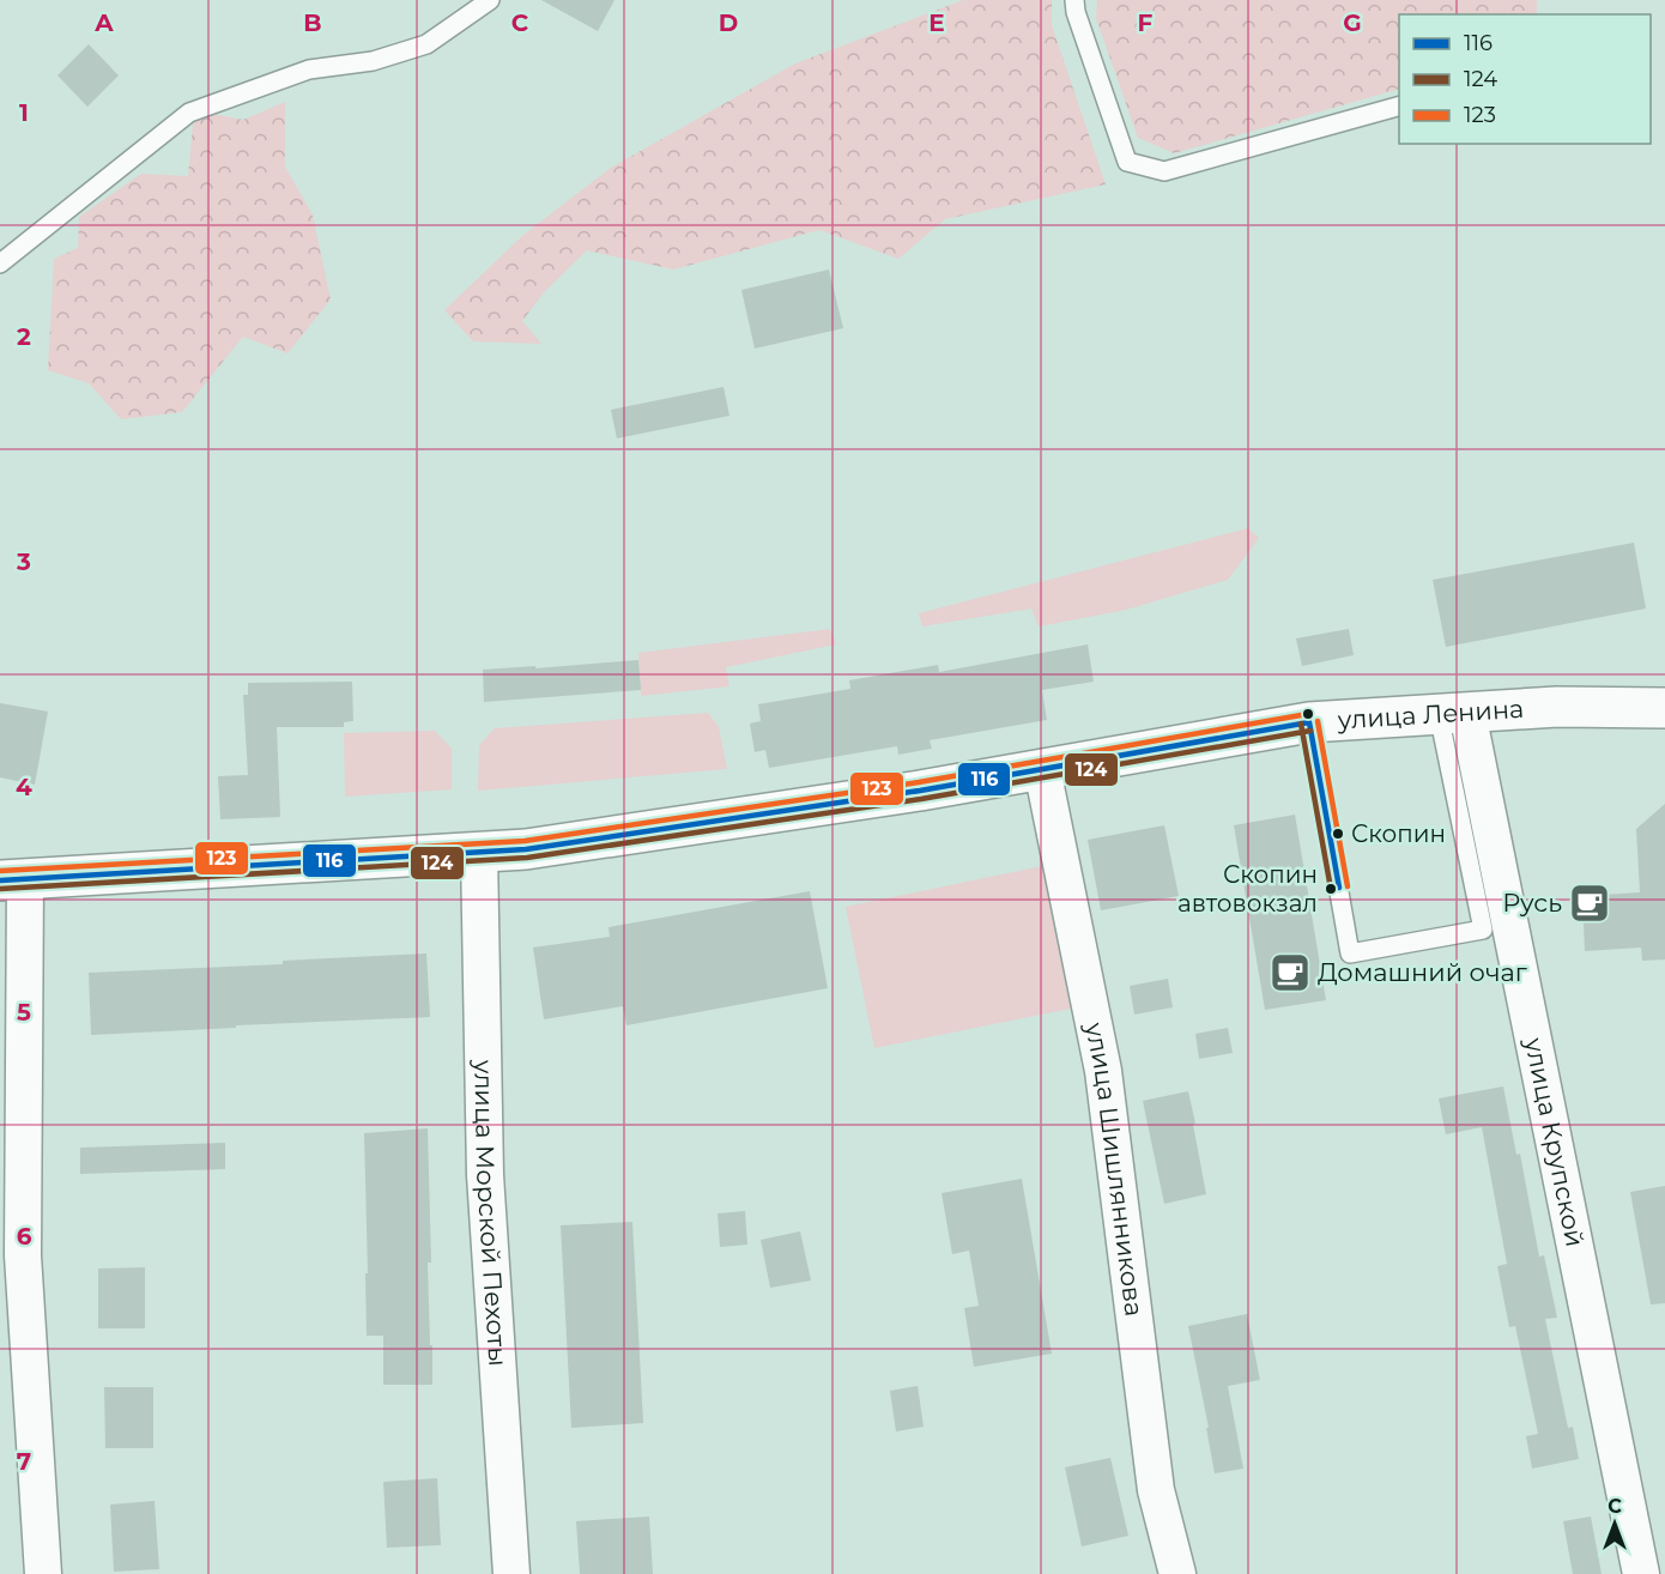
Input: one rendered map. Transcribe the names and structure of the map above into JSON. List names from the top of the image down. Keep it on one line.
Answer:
{"streets":{"street":["улица Ленина","улица Крупской","улица Шишлянникова","улица Морской Пехоты"]},"crossings":[["улица Ленина","улица Крупской"],["улица Ленина","улица Шишлянникова"],["улица Ленина","улица Морской Пехоты"]],"places":{"other":["Скопин","Скопин автовокзал"],"cafe":["Русь","Домашний очаг"]},"lines":["transit line 123","transit line 116","transit line 124"],"legend":["116","124","123"],"north":"top","grid":{"columns":["A","B","C","D","E","F","G"],"rows":["1","2","3","4","5","6","7"]}}
